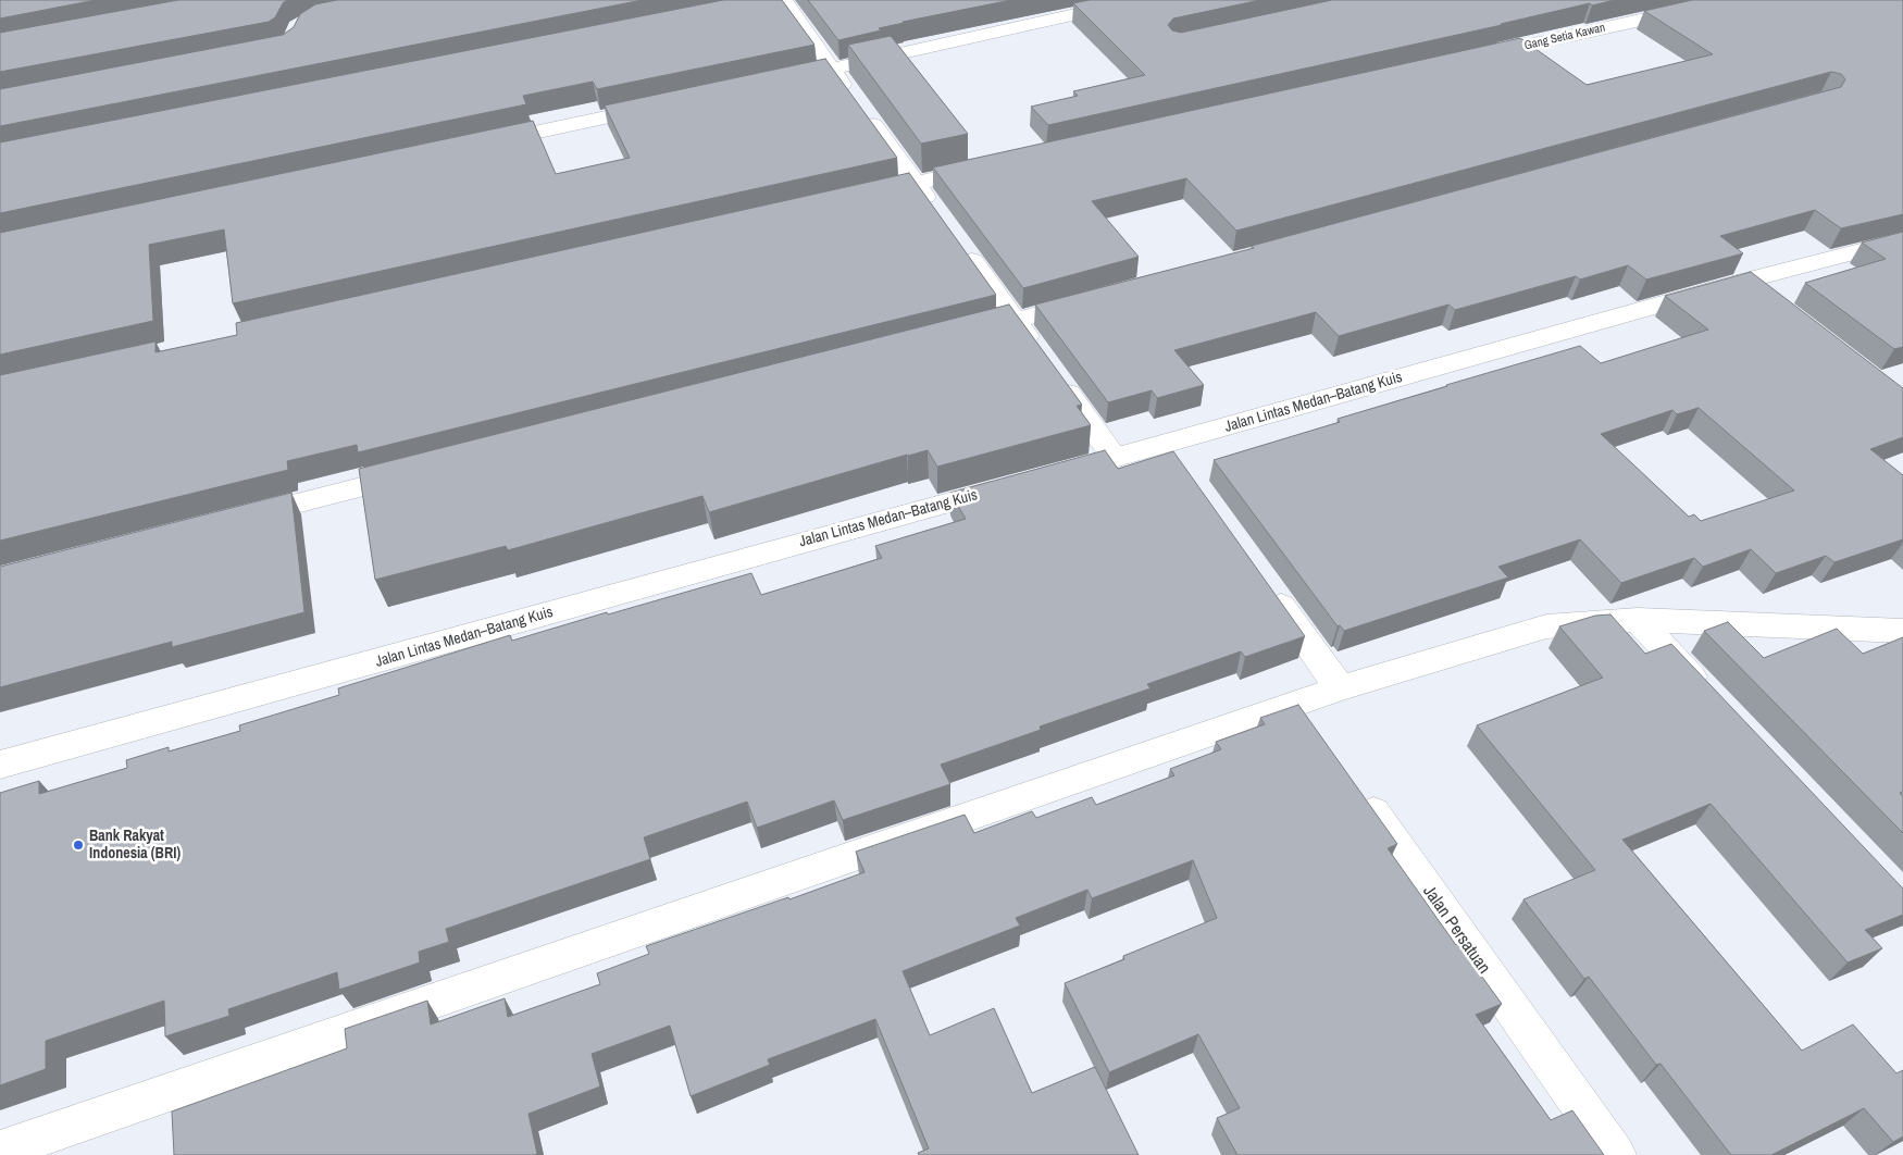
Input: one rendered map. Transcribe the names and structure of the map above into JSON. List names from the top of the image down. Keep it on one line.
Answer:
{"streets":{"main road":["Gang Setia Kawan","Jalan Lintas Medan–Batang Kuis","Jalan Persatuan"]},"places":["Bank Rakyat Indonesia (BRI)"]}
